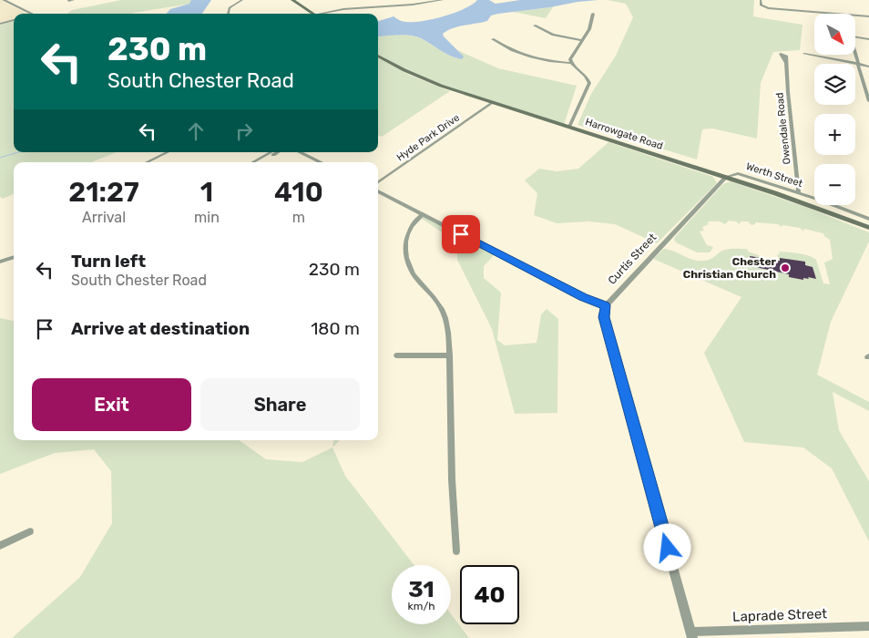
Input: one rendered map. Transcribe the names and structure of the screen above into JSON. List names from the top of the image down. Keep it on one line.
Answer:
{"streets":{"main road":["Harrowgate Road"],"street":["Owendale Road","Hyde Park Drive","Werth Street","Curtis Street","Laprade Street"]},"crossings":[["Owendale Road","Werth Street"],["Harrowgate Road","Hyde Park Drive"],["Harrowgate Road","Werth Street"],["Harrowgate Road","Curtis Street"],["Werth Street","Curtis Street"]],"places":["Chester Christian Church"],"north":"bottom right","page":{"map_buttons":["+","−"],"turn":["230 m","South Chester Road"],"eta":["21:27","Arrival","1","min","410","m"],"list":[{"name":"Turn left","note":"South Chester Road","value":"230 m"},{"name":"Arrive at destination","value":"180 m"}],"buttons":["Exit","Share"],"speed":"31 km/h","limit":"40"}}
